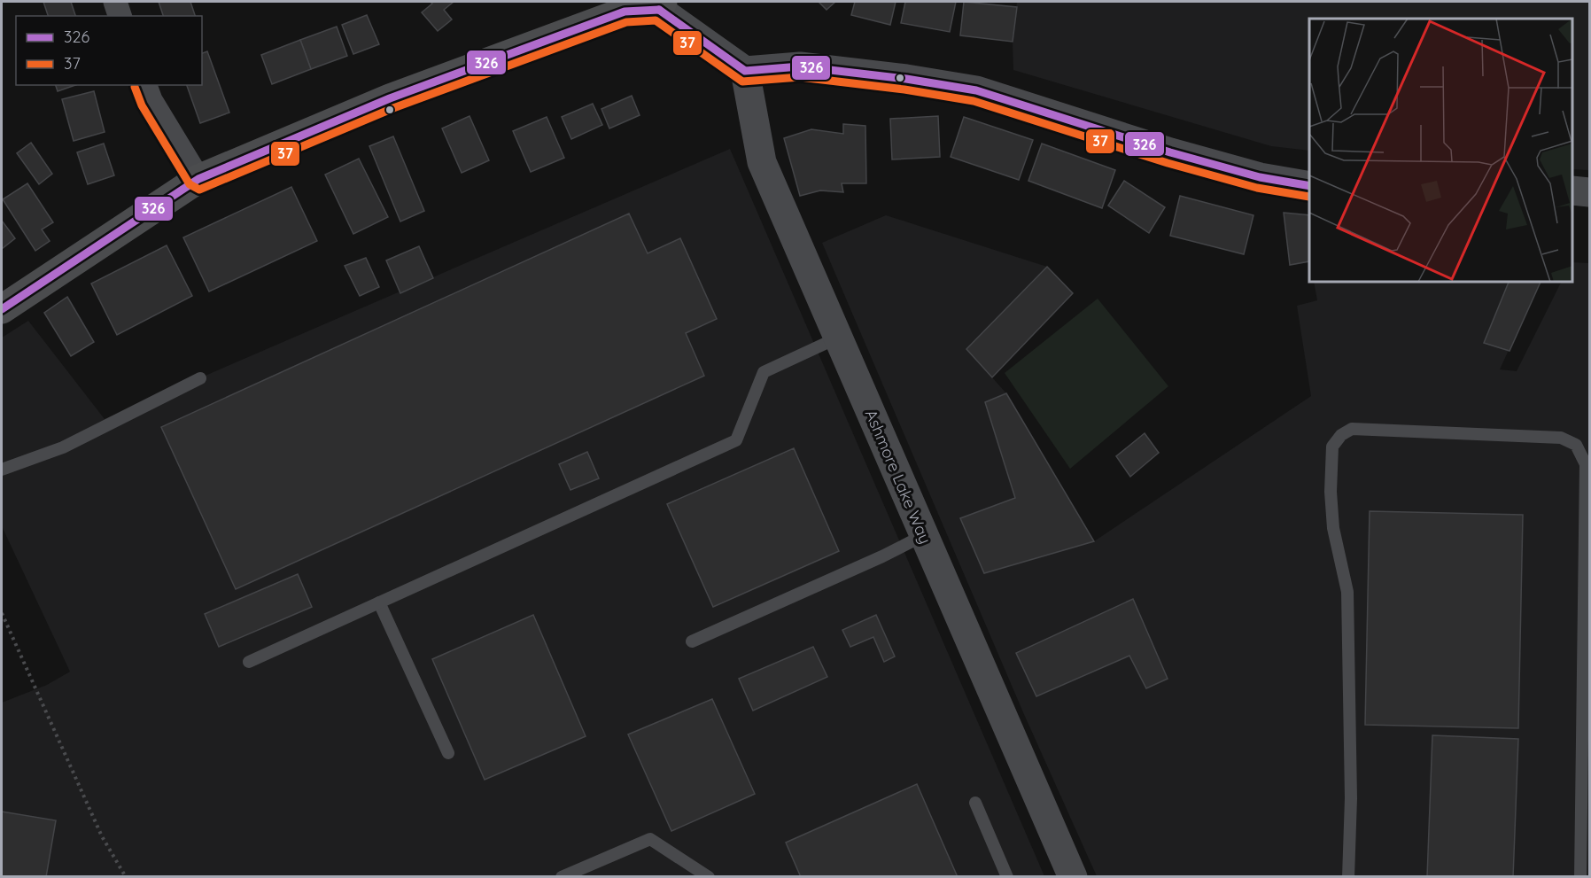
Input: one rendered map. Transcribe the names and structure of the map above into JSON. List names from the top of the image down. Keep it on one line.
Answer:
{"streets":{"street":["Ashmore Lake Way"]},"lines":["transit line 326","transit line 37"],"legend":["326","37"]}
